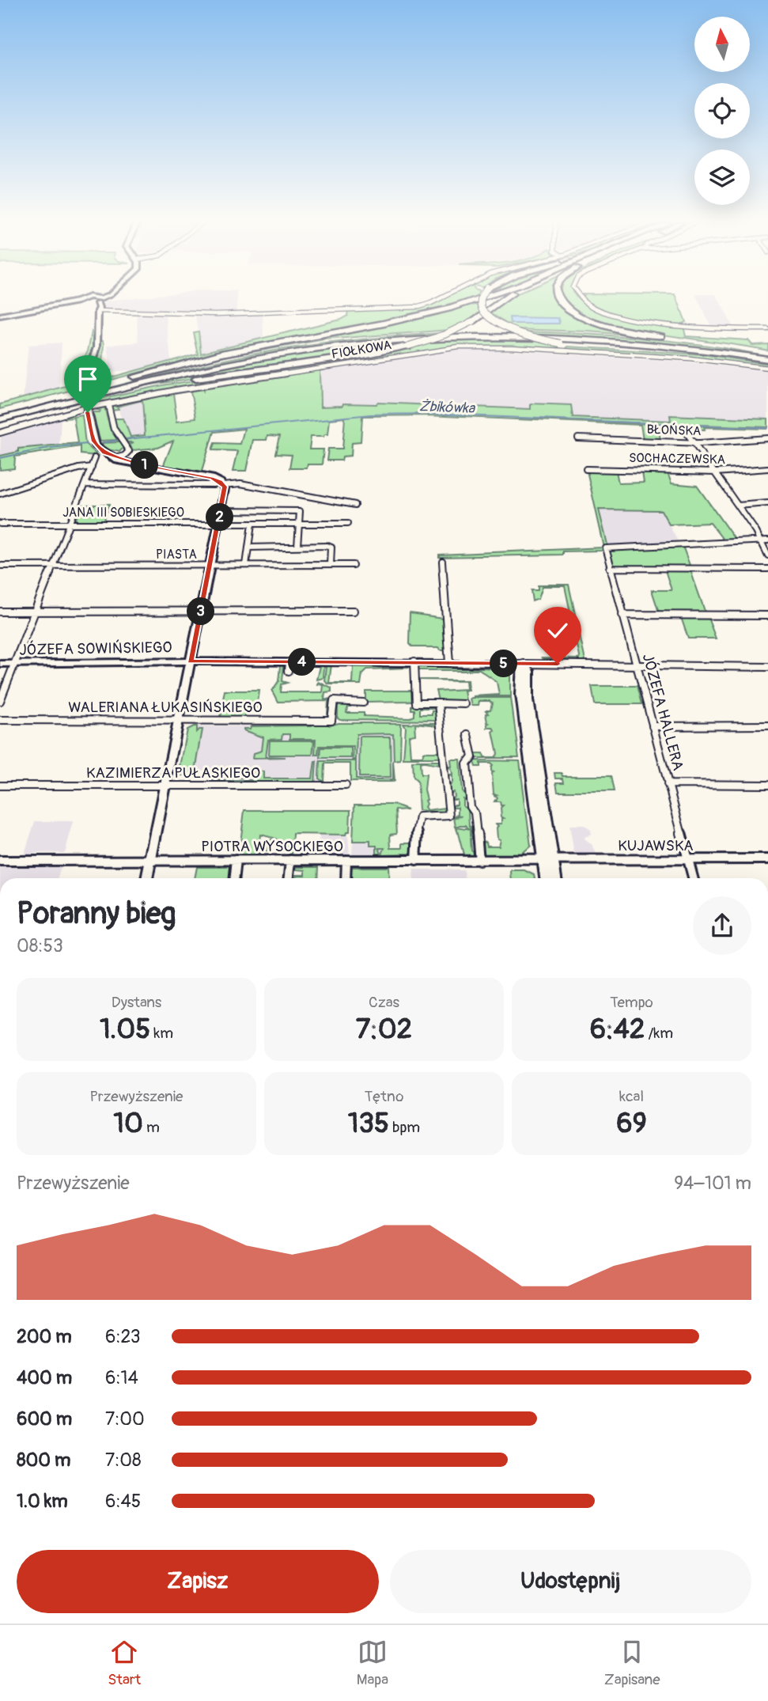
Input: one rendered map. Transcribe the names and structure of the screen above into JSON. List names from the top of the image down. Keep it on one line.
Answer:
{"streets":{"street":["FIOŁKOWA","BŁOŃSKA","SOCHACZEWSKA","JANA III SOBIESKIEGO","PIASTA","JÓZEFA SOWIŃSKIEGO","WALERIANA ŁUKASIŃSKIEGO","JÓZEFA HALLERA","KAZIMIERZA PUŁASKIEGO","KUJAWSKA","PIOTRA WYSOCKIEGO"]},"crossings":[["JÓZEFA HALLERA","KUJAWSKA"],["KUJAWSKA","PIOTRA WYSOCKIEGO"]],"water":["Żbikówka"],"north":"top","page":{"pins":["1","2","3","4","5"],"heading":["Poranny bieg","08:53"],"stats":[["Dystans","1.05 km"],["Czas","7:02"],["Tempo","6:42 /km"],["Przewyższenie","10 m"],["Tętno","135 bpm"],["kcal","69"]],"chart":["Przewyższenie","94–101 m"],"list":[{"name":"200 m","note":"6:23"},{"name":"400 m","note":"6:14"},{"name":"600 m","note":"7:00"},{"name":"800 m","note":"7:08"},{"name":"1.0 km","note":"6:45"}],"buttons":["Zapisz","Udostępnij"],"tabs":["Start","Mapa","Zapisane"]}}
